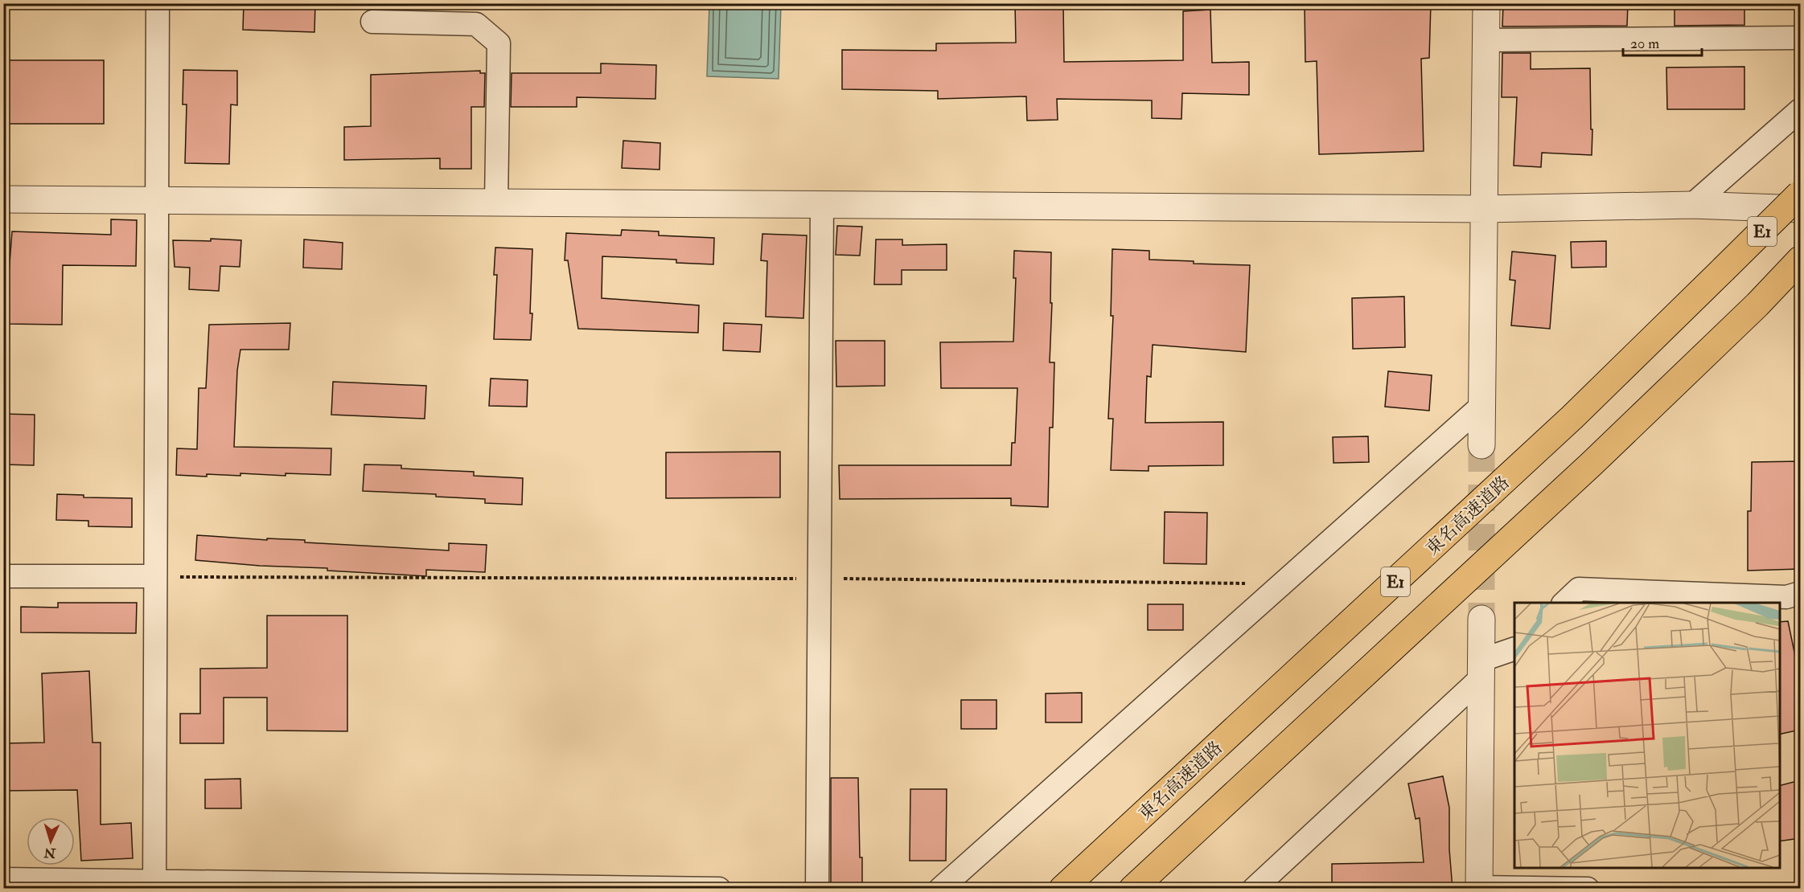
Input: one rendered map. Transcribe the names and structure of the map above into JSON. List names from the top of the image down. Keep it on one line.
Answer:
{"streets":{"highway":["E1","東名高速道路"]},"scale_bar":"20 m","north":"bottom"}
